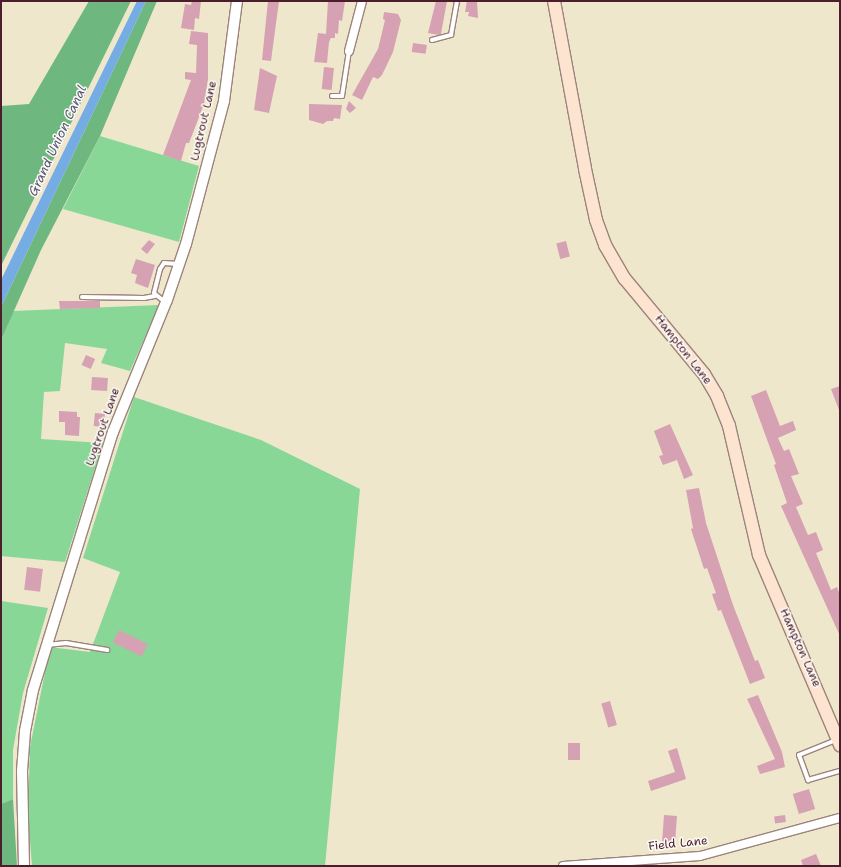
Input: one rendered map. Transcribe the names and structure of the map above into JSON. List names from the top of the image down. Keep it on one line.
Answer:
{"streets":{"main road":["Hampton Lane"],"street":["Lugtrout Lane","Field Lane"]},"water":["Grand Union Canal"]}
